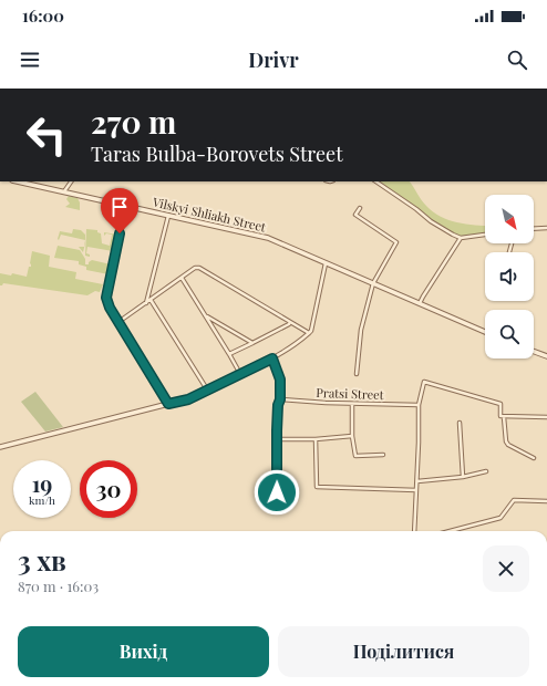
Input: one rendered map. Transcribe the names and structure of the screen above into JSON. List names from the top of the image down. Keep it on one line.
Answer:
{"streets":{"street":["Vilskyi Shliakh Street","Pratsi Street"]},"north":"bottom right","page":{"status":"16:00","header":"Drivr","turn":["270 m","Taras Bulba-Borovets Street"],"speed":"19 km/h","limit":"30","heading":["3 хв","870 m · 16:03"],"buttons":["Вихід","Поділитися"]}}
